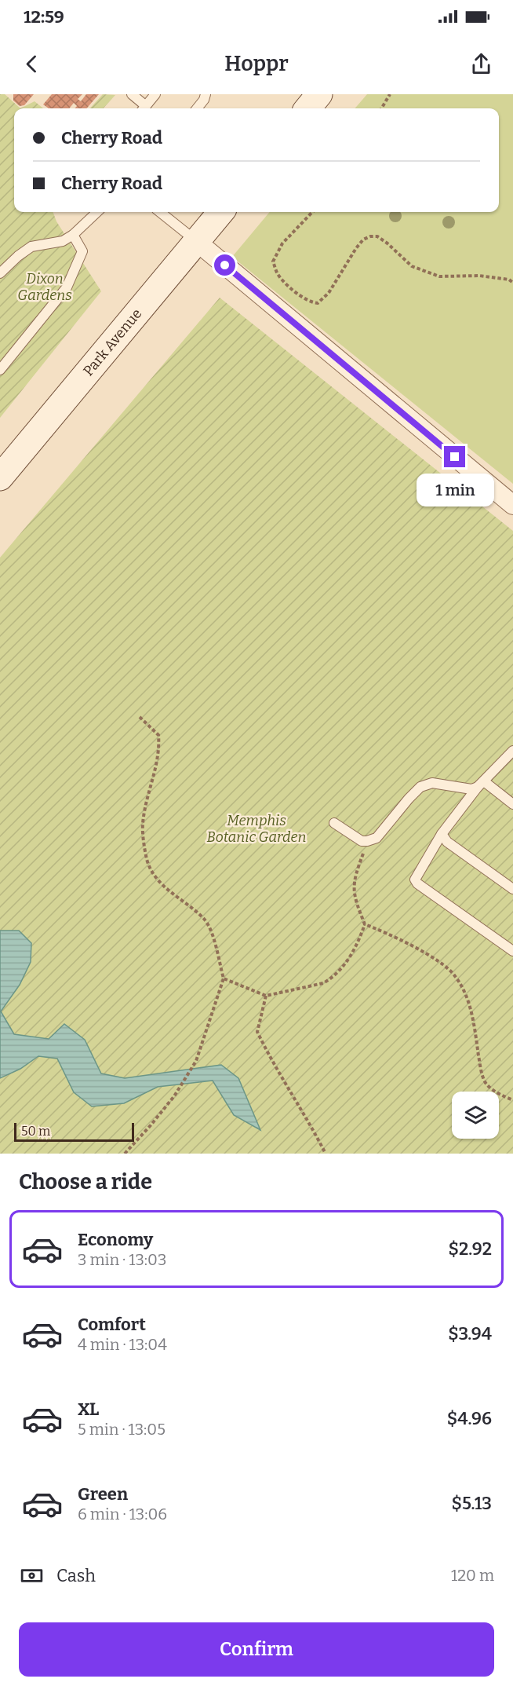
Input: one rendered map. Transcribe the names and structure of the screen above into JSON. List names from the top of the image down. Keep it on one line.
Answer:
{"streets":{"main road":["Park Avenue"]},"parks":["Dixon Gardens","Memphis Botanic Garden"],"scale_bar":"50 m","page":{"status":"12:59","header":"Hoppr","banner":["Cherry Road","Cherry Road"],"bubble":"1 min","scale":"50 m","heading":"Choose a ride","list":[{"name":"Economy","note":"3 min · 13:03","value":"$2.92"},{"name":"Comfort","note":"4 min · 13:04","value":"$3.94"},{"name":"XL","note":"5 min · 13:05","value":"$4.96"},{"name":"Green","note":"6 min · 13:06","value":"$5.13"}],"pay":["Cash","120 m"],"buttons":"Confirm"}}
